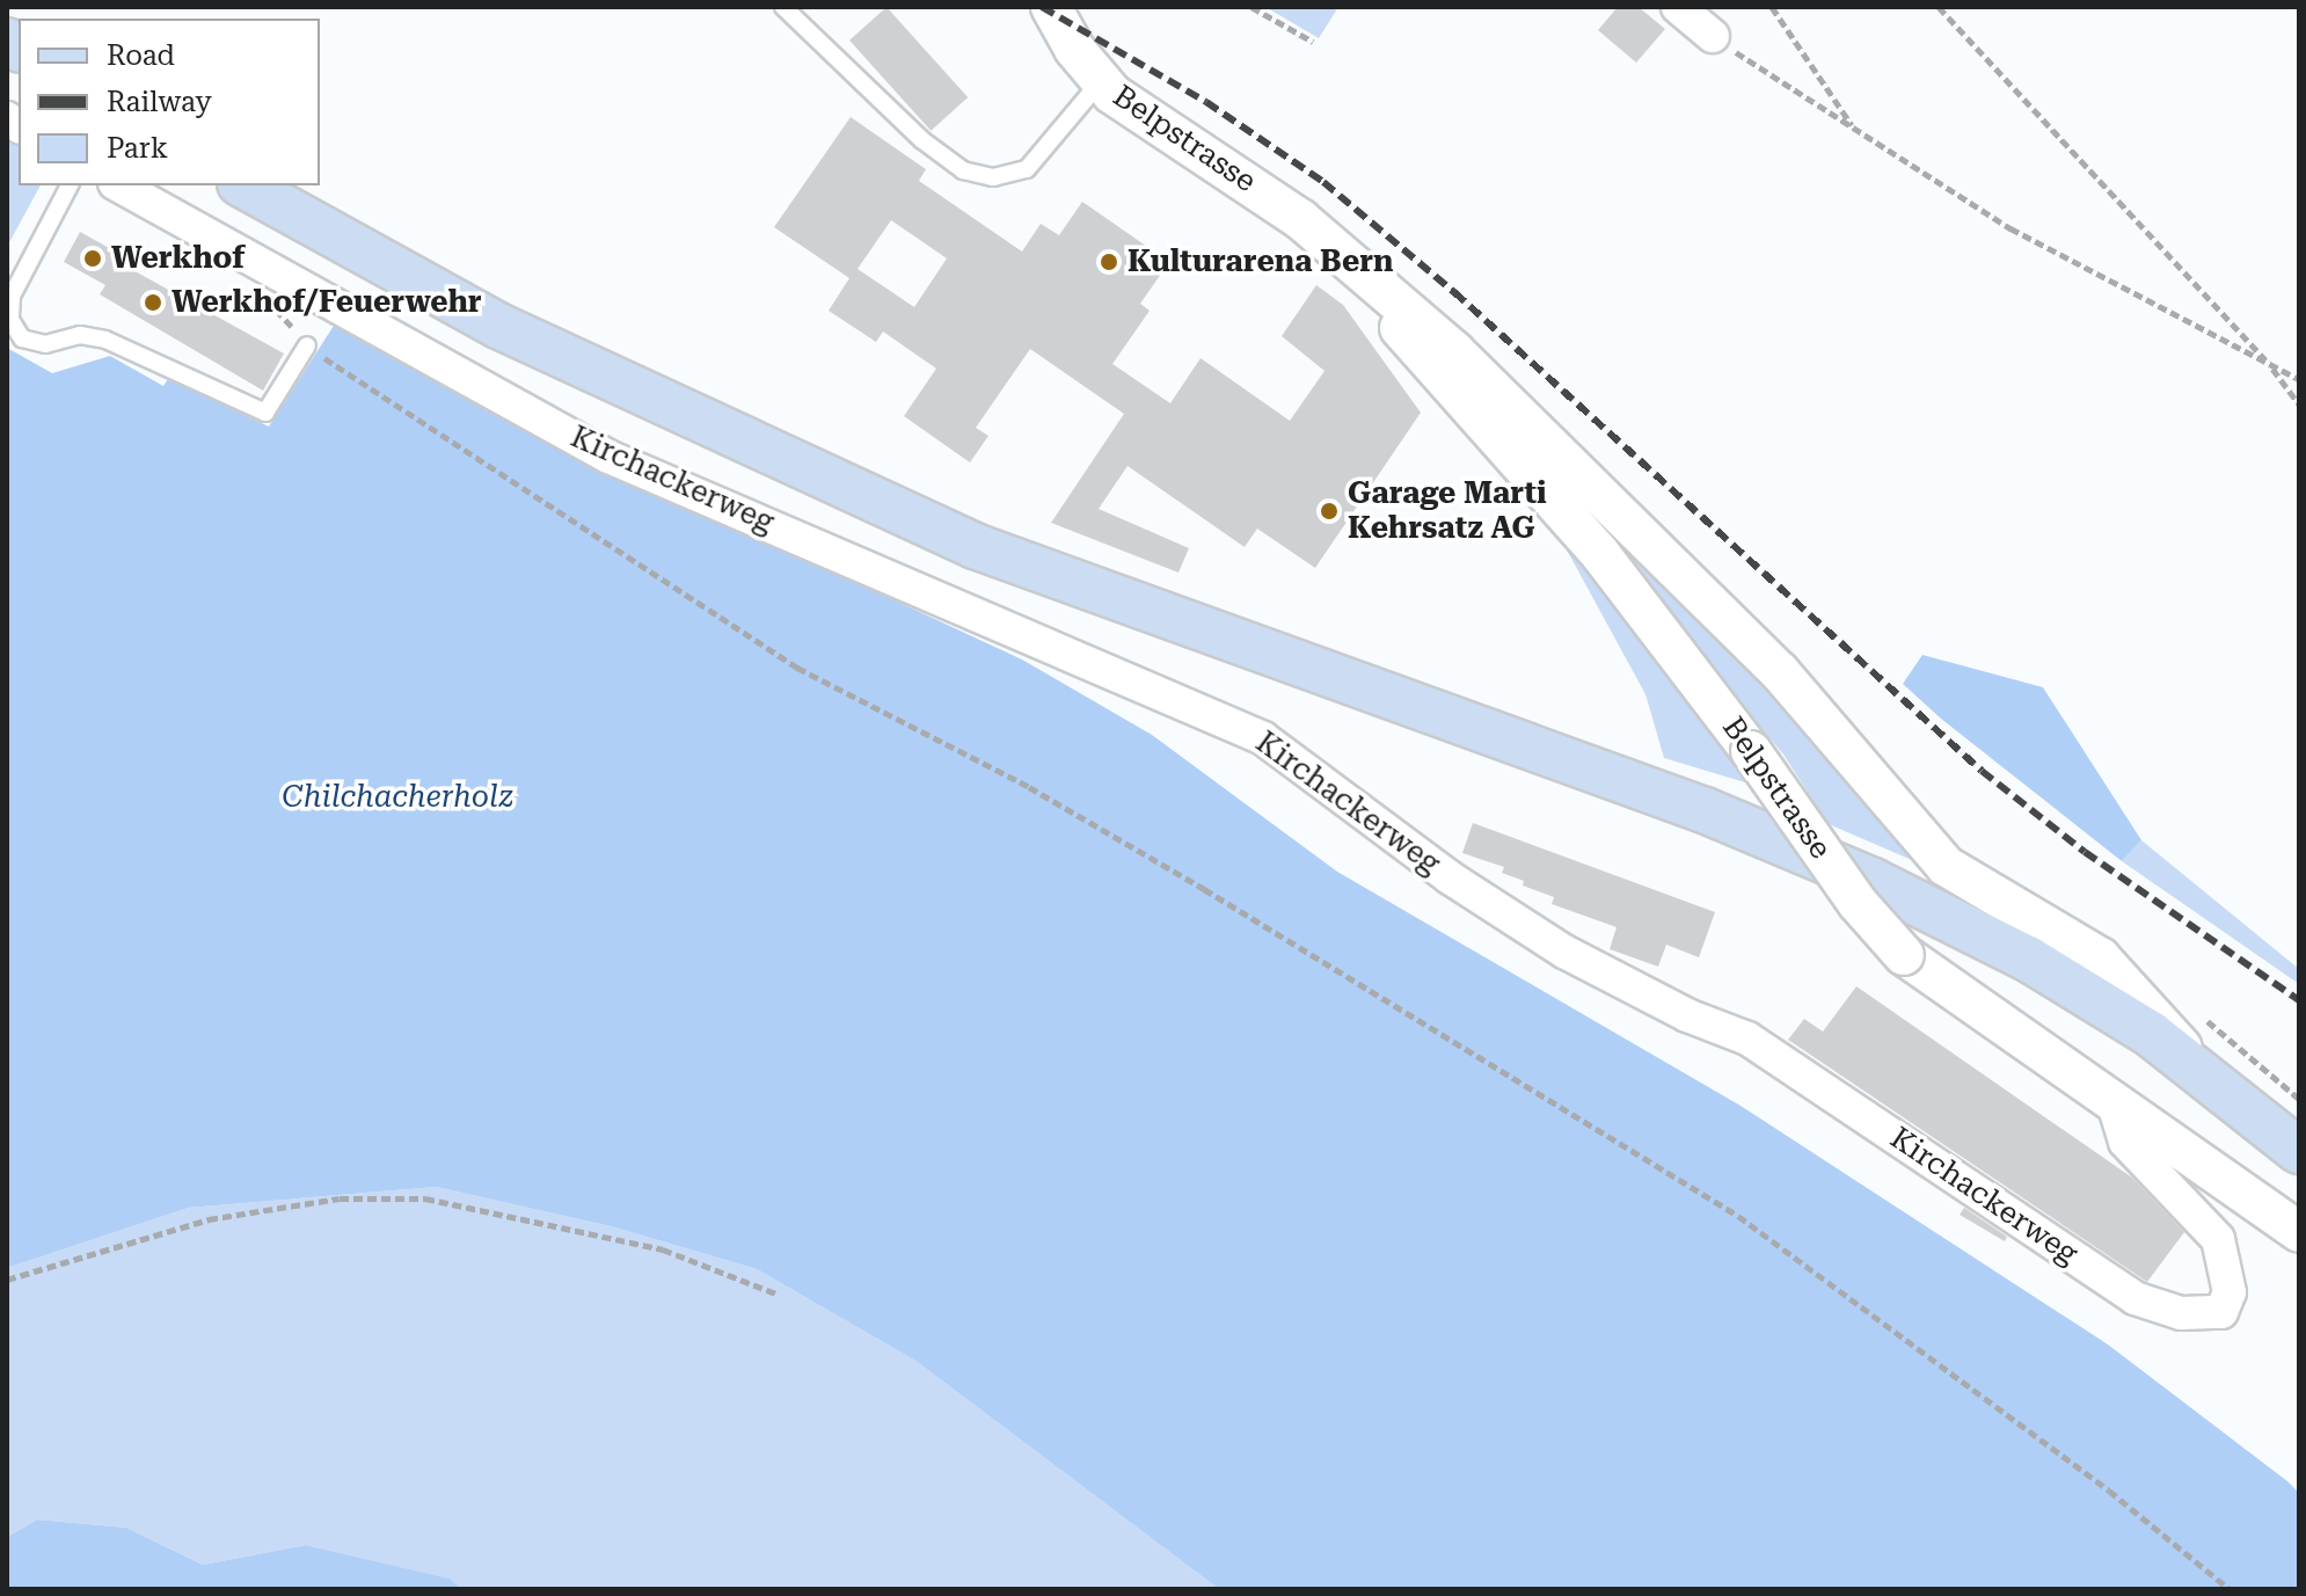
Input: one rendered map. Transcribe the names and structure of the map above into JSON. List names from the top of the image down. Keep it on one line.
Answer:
{"streets":{"street":["Belpstrasse","Kirchackerweg"]},"crossings":[["Belpstrasse","Kirchackerweg"]],"parks":["Chilchacherholz"],"places":["Werkhof","Kulturarena Bern","Werkhof/Feuerwehr","Garage Marti Kehrsatz AG"],"legend":["Road","Railway","Park"]}
